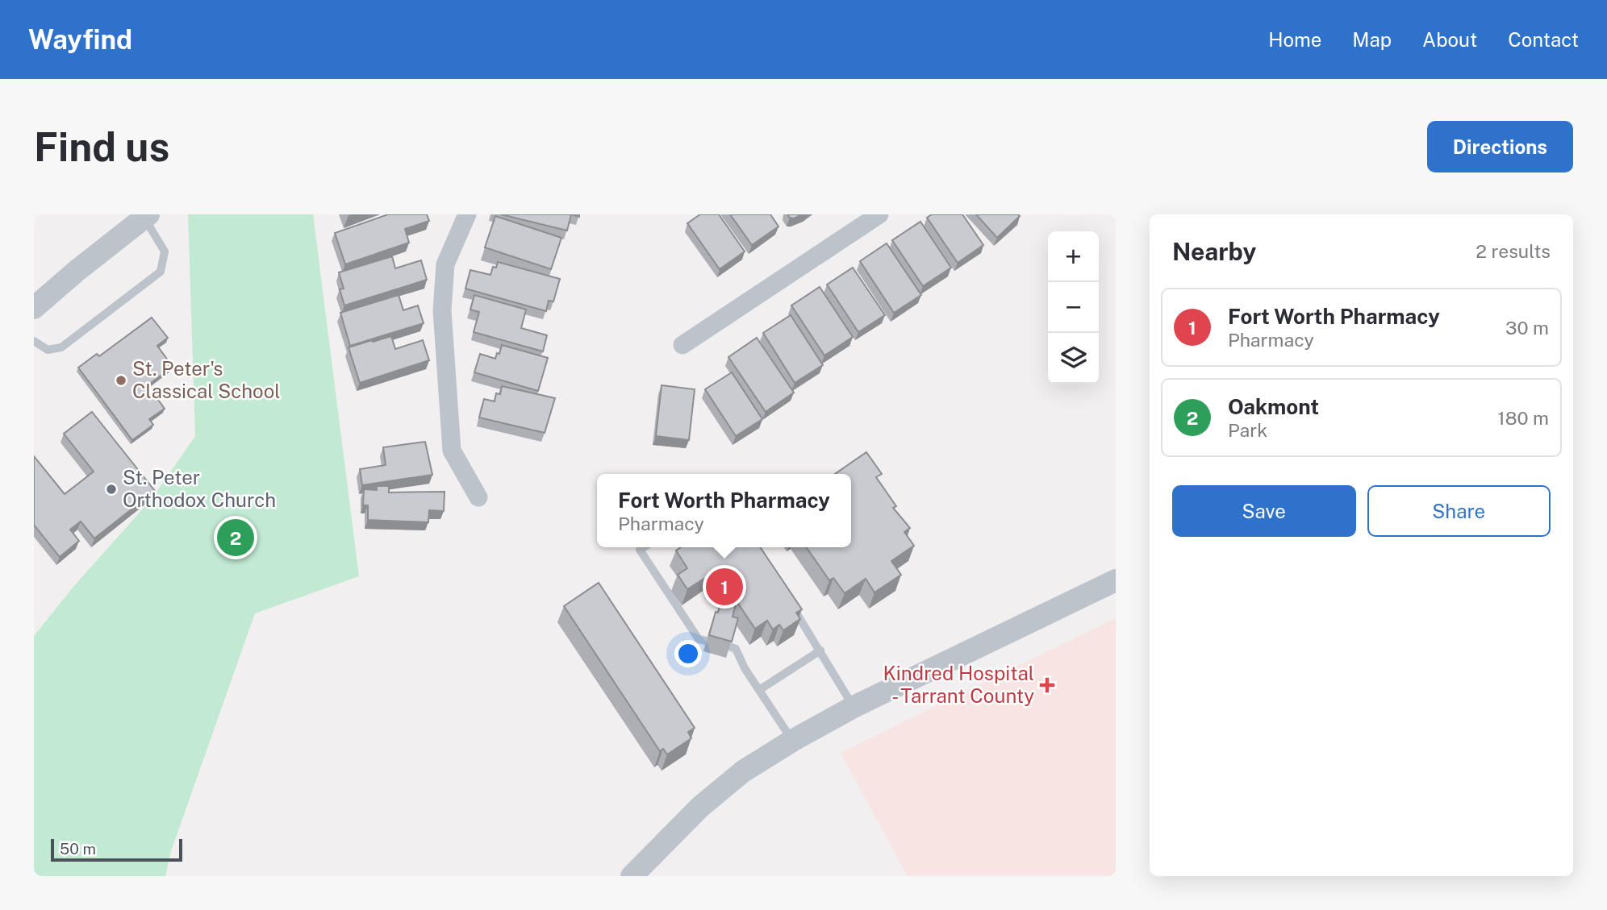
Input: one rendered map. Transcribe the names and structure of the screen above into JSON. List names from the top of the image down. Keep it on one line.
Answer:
{"places":{"other":["St. Peter's Classical School","St. Peter Orthodox Church"],"health":["Kindred Hospital - Tarrant County"]},"scale_bar":"50 m","page":{"header":"Wayfind","nav":["Home","Map","About","Contact"],"buttons":["Directions",["Save","Share"]],"title":"Find us","heading":["Nearby","2 results"],"map_buttons":["+","−"],"list":[{"mark":"1","name":"Fort Worth Pharmacy","note":"Pharmacy","value":"30 m"},{"mark":"2","name":"Oakmont","note":"Park","value":"180 m"}],"popup":["Fort Worth Pharmacy","Pharmacy"],"pins":["2","1"],"scale":"50 m"}}
